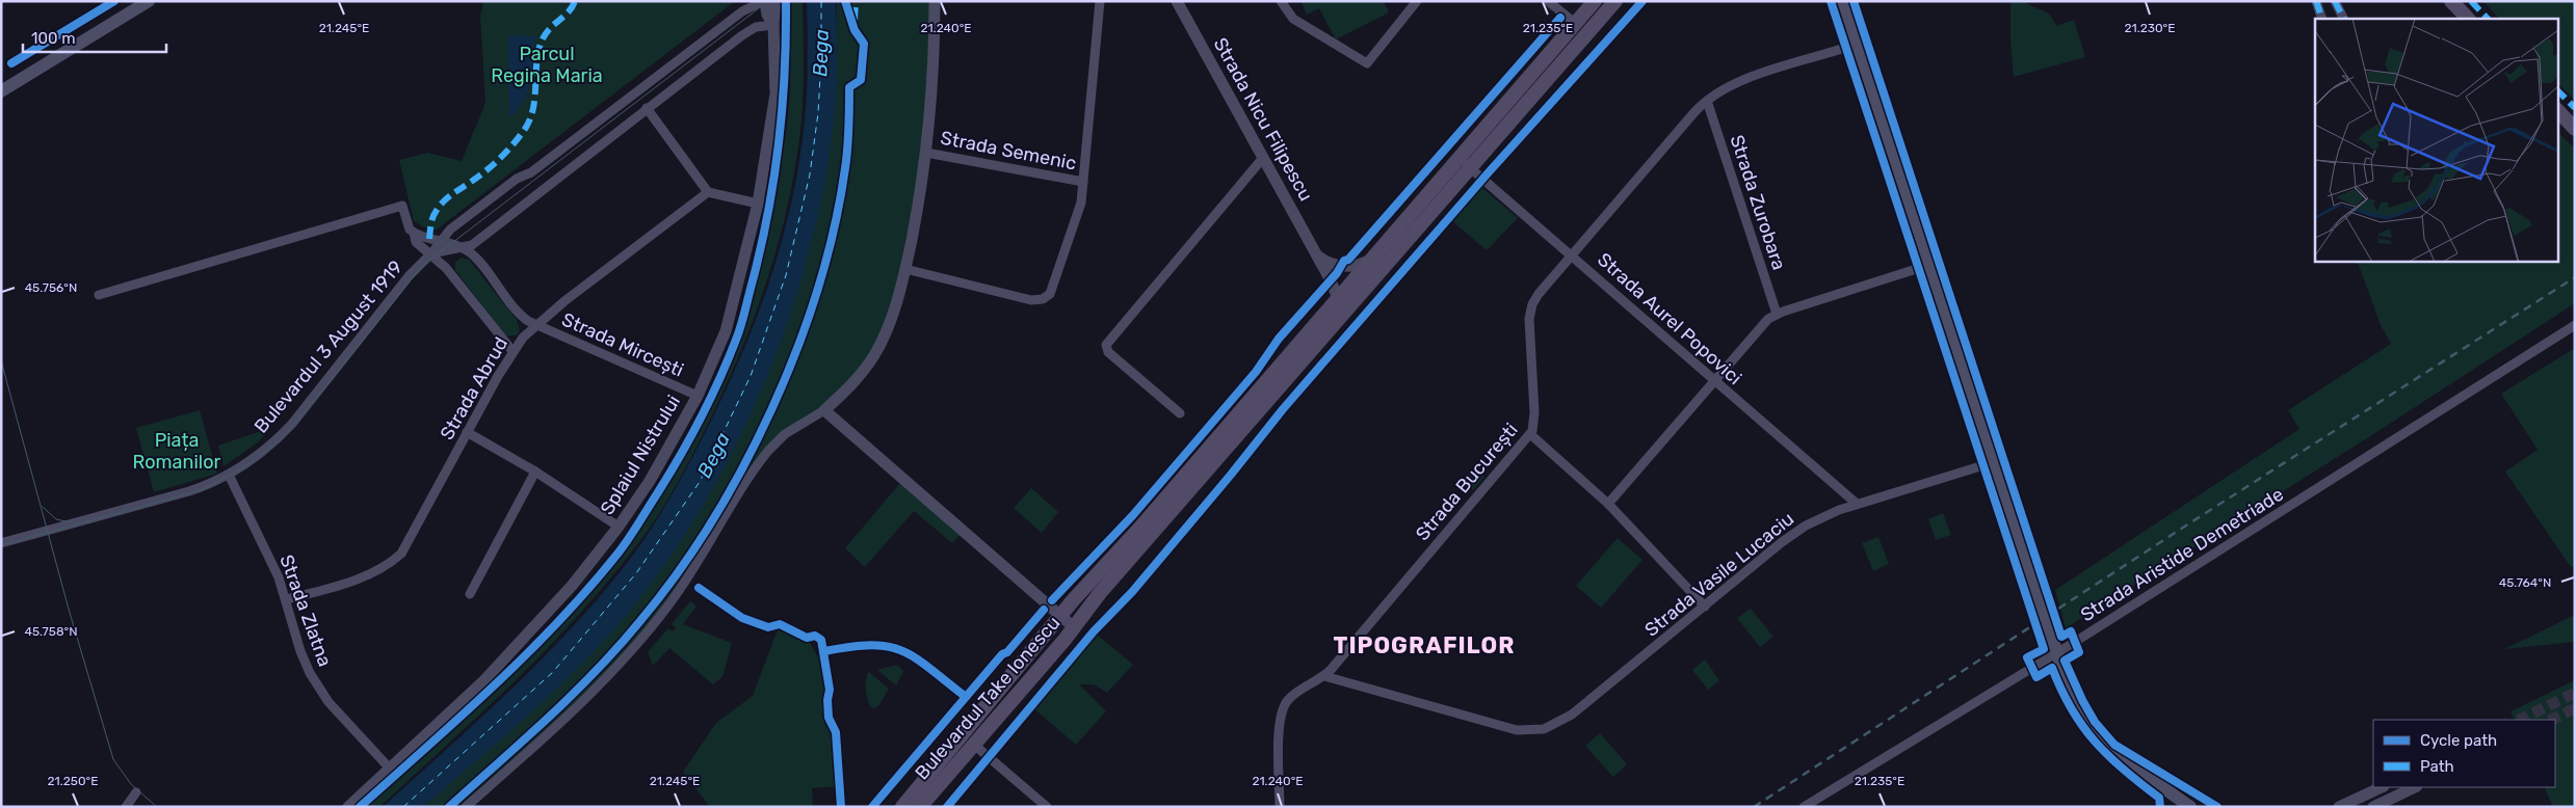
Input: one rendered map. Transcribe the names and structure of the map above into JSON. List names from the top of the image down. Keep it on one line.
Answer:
{"streets":{"main road":["Bulevardul Take Ionescu"],"street":["Strada Nicu Filipescu","Strada Semenic","Strada Zurobara","Strada Aurel Popovici","Strada Mircești","Bulevardul 3 August 1919","Strada Abrud","Splaiul Nistrului","Strada București","Strada Aristide Demetriade","Strada Vasile Lucaciu","Strada Zlatna"]},"crossings":[["Strada Nicu Filipescu","Bulevardul Take Ionescu"],["Strada Zurobara","Strada București"],["Strada Aurel Popovici","Strada București"],["Strada Aurel Popovici","Strada Vasile Lucaciu"],["Strada Aurel Popovici","Bulevardul Take Ionescu"],["Strada Mircești","Strada Abrud"],["Strada Mircești","Splaiul Nistrului"],["Bulevardul 3 August 1919","Splaiul Nistrului"],["Bulevardul 3 August 1919","Strada Zlatna"],["Strada Abrud","Strada Zlatna"],["Splaiul Nistrului","Strada Zlatna"],["Strada București","Strada Vasile Lucaciu"]],"districts":["TIPOGRAFILOR"],"water":["Bega"],"parks":["Parcul Regina Maria","Piața Romanilor"],"legend":["Cycle path","Path"],"scale_bar":"100 m","coordinates":["21.245°E","21.240°E","21.235°E","21.230°E","45.756°N","45.764°N","45.758°N","21.250°E"]}
